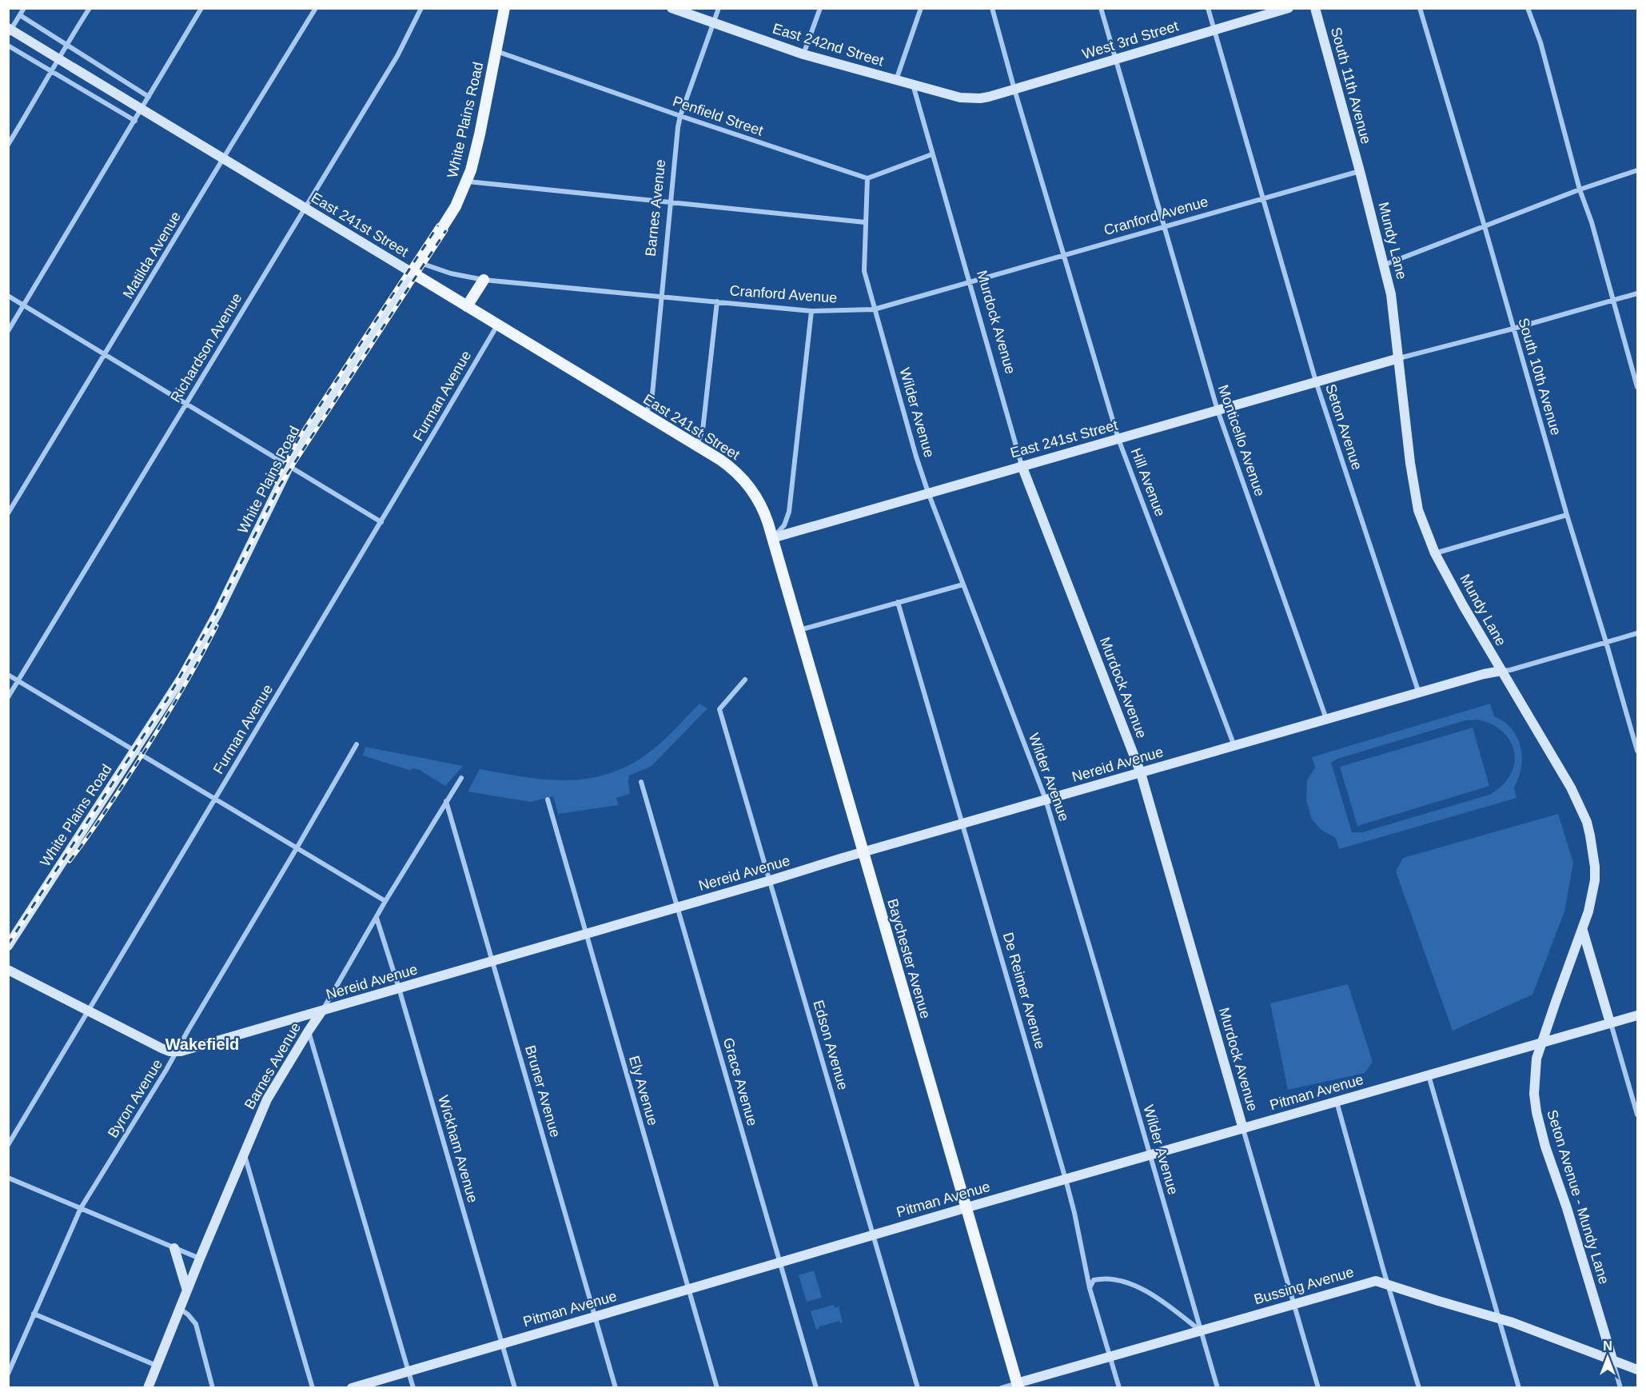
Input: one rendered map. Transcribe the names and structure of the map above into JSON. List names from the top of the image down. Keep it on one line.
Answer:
{"streets":{"main road":["White Plains Road","East 241st Street","Baychester Avenue"],"street":["West 3rd Street","East 242nd Street","South 11th Avenue","Penfield Street","Barnes Avenue","Cranford Avenue","Mundy Lane","Matilda Avenue","Murdock Avenue","Richardson Avenue","South 10th Avenue","Furman Avenue","Wilder Avenue","Seton Avenue","Monticello Avenue","Hill Avenue","Nereid Avenue","De Reimer Avenue","Edson Avenue","Grace Avenue","Ely Avenue","Bruner Avenue","Pitman Avenue","Byron Avenue","Wickham Avenue","Seton Avenue - Mundy Lane","Bussing Avenue"]},"crossings":[["West 3rd Street","East 242nd Street"],["West 3rd Street","Seton Avenue"],["West 3rd Street","Monticello Avenue"],["West 3rd Street","Hill Avenue"],["East 242nd Street","Barnes Avenue"],["East 242nd Street","Murdock Avenue"],["South 11th Avenue","Cranford Avenue"],["South 11th Avenue","Mundy Lane"],["Penfield Street","White Plains Road"],["Penfield Street","Barnes Avenue"],["Penfield Street","Wilder Avenue"],["White Plains Road","Cranford Avenue"],["White Plains Road","East 241st Street"],["Barnes Avenue","Cranford Avenue"],["Barnes Avenue","East 241st Street"],["Barnes Avenue","Nereid Avenue"],["Barnes Avenue","Bruner Avenue"],["Barnes Avenue","Wickham Avenue"],["Cranford Avenue","Mundy Lane"],["Cranford Avenue","Murdock Avenue"],["Cranford Avenue","Wilder Avenue"],["Cranford Avenue","Seton Avenue"],["Cranford Avenue","Monticello Avenue"],["Cranford Avenue","Hill Avenue"],["East 241st Street","Mundy Lane"],["East 241st Street","Matilda Avenue"],["East 241st Street","Murdock Avenue"],["East 241st Street","Richardson Avenue"],["East 241st Street","Furman Avenue"],["East 241st Street","Wilder Avenue"],["East 241st Street","Seton Avenue"],["East 241st Street","Monticello Avenue"],["East 241st Street","Hill Avenue"],["East 241st Street","Baychester Avenue"],["Mundy Lane","Nereid Avenue"],["Mundy Lane","Pitman Avenue"],["Mundy Lane","Seton Avenue - Mundy Lane"],["Murdock Avenue","Nereid Avenue"],["Murdock Avenue","Pitman Avenue"],["Murdock Avenue","Bussing Avenue"],["Wilder Avenue","Nereid Avenue"],["Wilder Avenue","Pitman Avenue"],["Wilder Avenue","Bussing Avenue"],["Seton Avenue","Nereid Avenue"],["Monticello Avenue","Nereid Avenue"],["Hill Avenue","Nereid Avenue"],["Nereid Avenue","Baychester Avenue"],["Nereid Avenue","De Reimer Avenue"],["Nereid Avenue","Edson Avenue"],["Nereid Avenue","Grace Avenue"],["Nereid Avenue","Ely Avenue"],["Nereid Avenue","Bruner Avenue"],["Nereid Avenue","Byron Avenue"],["Nereid Avenue","Wickham Avenue"],["Baychester Avenue","Pitman Avenue"],["Baychester Avenue","Bussing Avenue"],["De Reimer Avenue","Pitman Avenue"],["De Reimer Avenue","Bussing Avenue"],["Edson Avenue","Pitman Avenue"],["Grace Avenue","Pitman Avenue"],["Ely Avenue","Pitman Avenue"],["Bruner Avenue","Pitman Avenue"],["Pitman Avenue","Wickham Avenue"],["Pitman Avenue","Seton Avenue - Mundy Lane"],["Seton Avenue - Mundy Lane","Bussing Avenue"]],"districts":["Wakefield"],"north":"top"}
